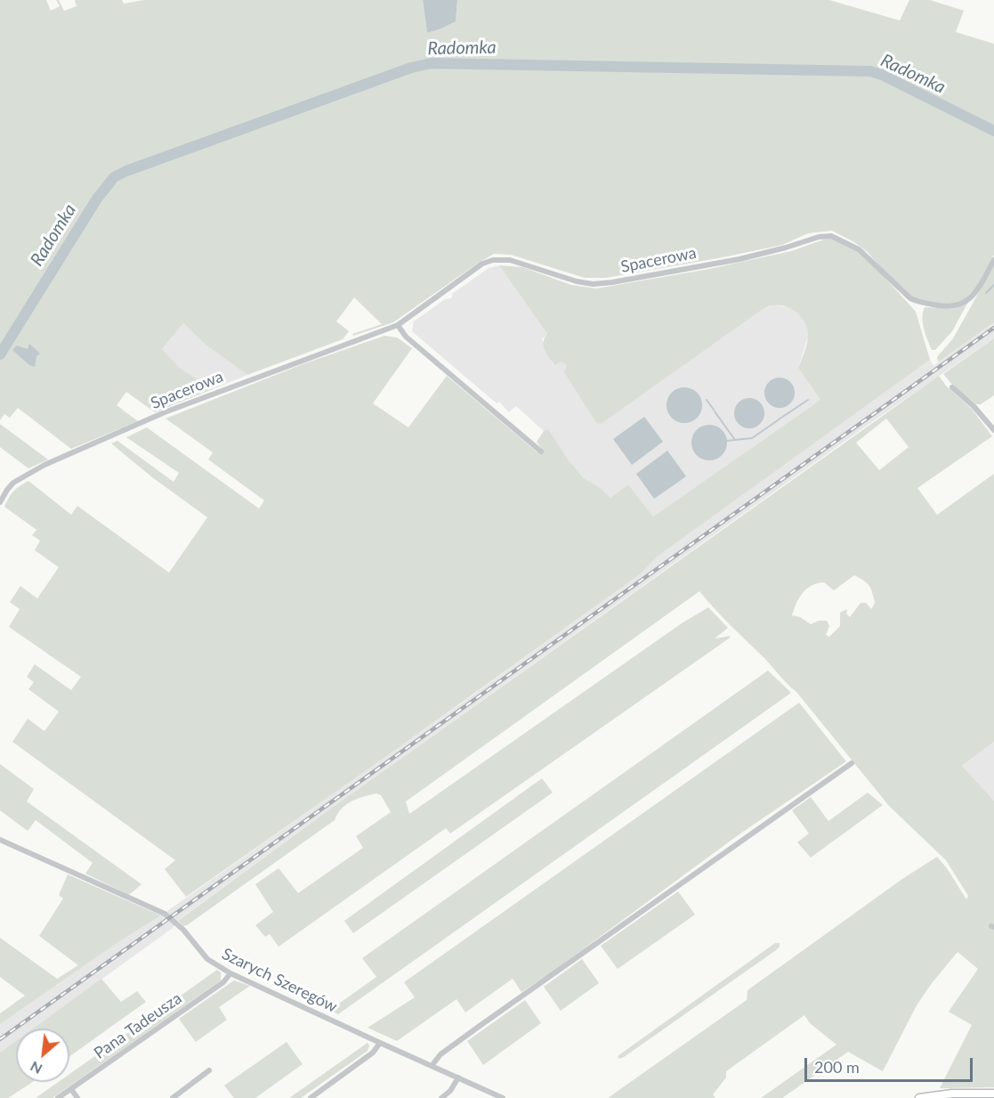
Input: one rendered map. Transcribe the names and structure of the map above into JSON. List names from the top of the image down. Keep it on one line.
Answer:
{"streets":{"street":["Spacerowa","Szarych Szeregów","Pana Tadeusza"]},"crossings":[["Szarych Szeregów","Pana Tadeusza"]],"water":["Radomka"],"scale_bar":"200 m","north":"bottom left"}
